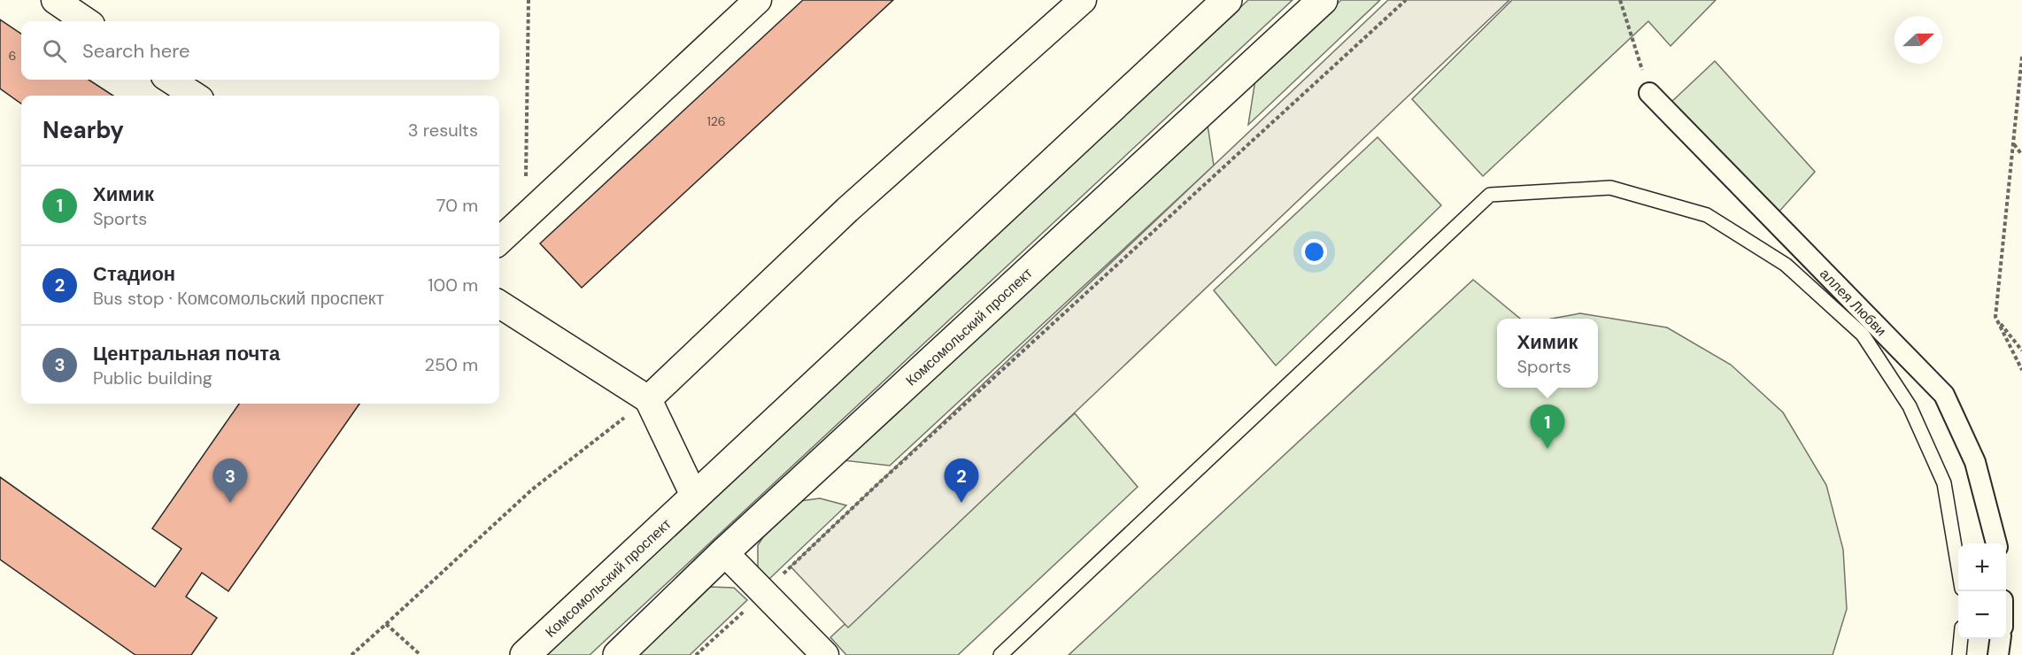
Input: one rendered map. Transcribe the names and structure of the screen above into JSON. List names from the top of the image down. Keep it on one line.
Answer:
{"streets":{"main road":["Комсомольский проспект"],"street":["аллея Любви"]},"house_numbers":["6","126"],"north":"right","page":{"search":"Search here","heading":["Nearby","3 results"],"list":[{"mark":"1","name":"Химик","note":"Sports","value":"70 m"},{"mark":"2","name":"Стадион","note":"Bus stop · Комсомольский проспект","value":"100 m"},{"mark":"3","name":"Центральная почта","note":"Public building","value":"250 m"}],"popup":["Химик","Sports"],"pins":["1","2","3"],"map_buttons":["+","−"]}}
